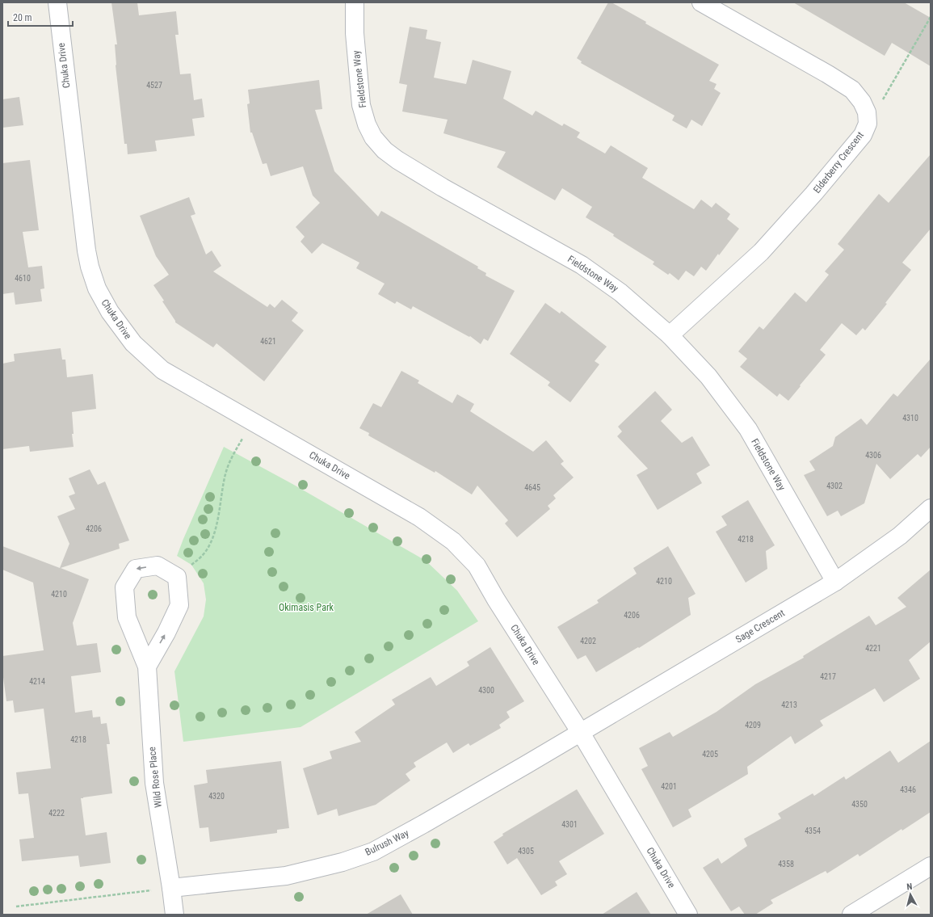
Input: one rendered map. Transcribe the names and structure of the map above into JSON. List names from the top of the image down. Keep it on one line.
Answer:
{"streets":{"street":["Chuka Drive","Fieldstone Way","Elderberry Crescent","Sage Crescent","Wild Rose Place","Bulrush Way"]},"crossings":[["Chuka Drive","Sage Crescent"],["Chuka Drive","Bulrush Way"],["Fieldstone Way","Elderberry Crescent"],["Fieldstone Way","Sage Crescent"],["Sage Crescent","Bulrush Way"],["Wild Rose Place","Bulrush Way"]],"parks":["Okimasis Park"],"house_numbers":["4527","4610","4621","4310","4306","4302","4645","4206","4218","4210","4210","4206","4202","4221","4217","4214","4300","4213","4209","4218","4205","4201","4346","4320","4350","4222","4301","4354","4305","4358"],"scale_bar":"20 m","north":"top"}
